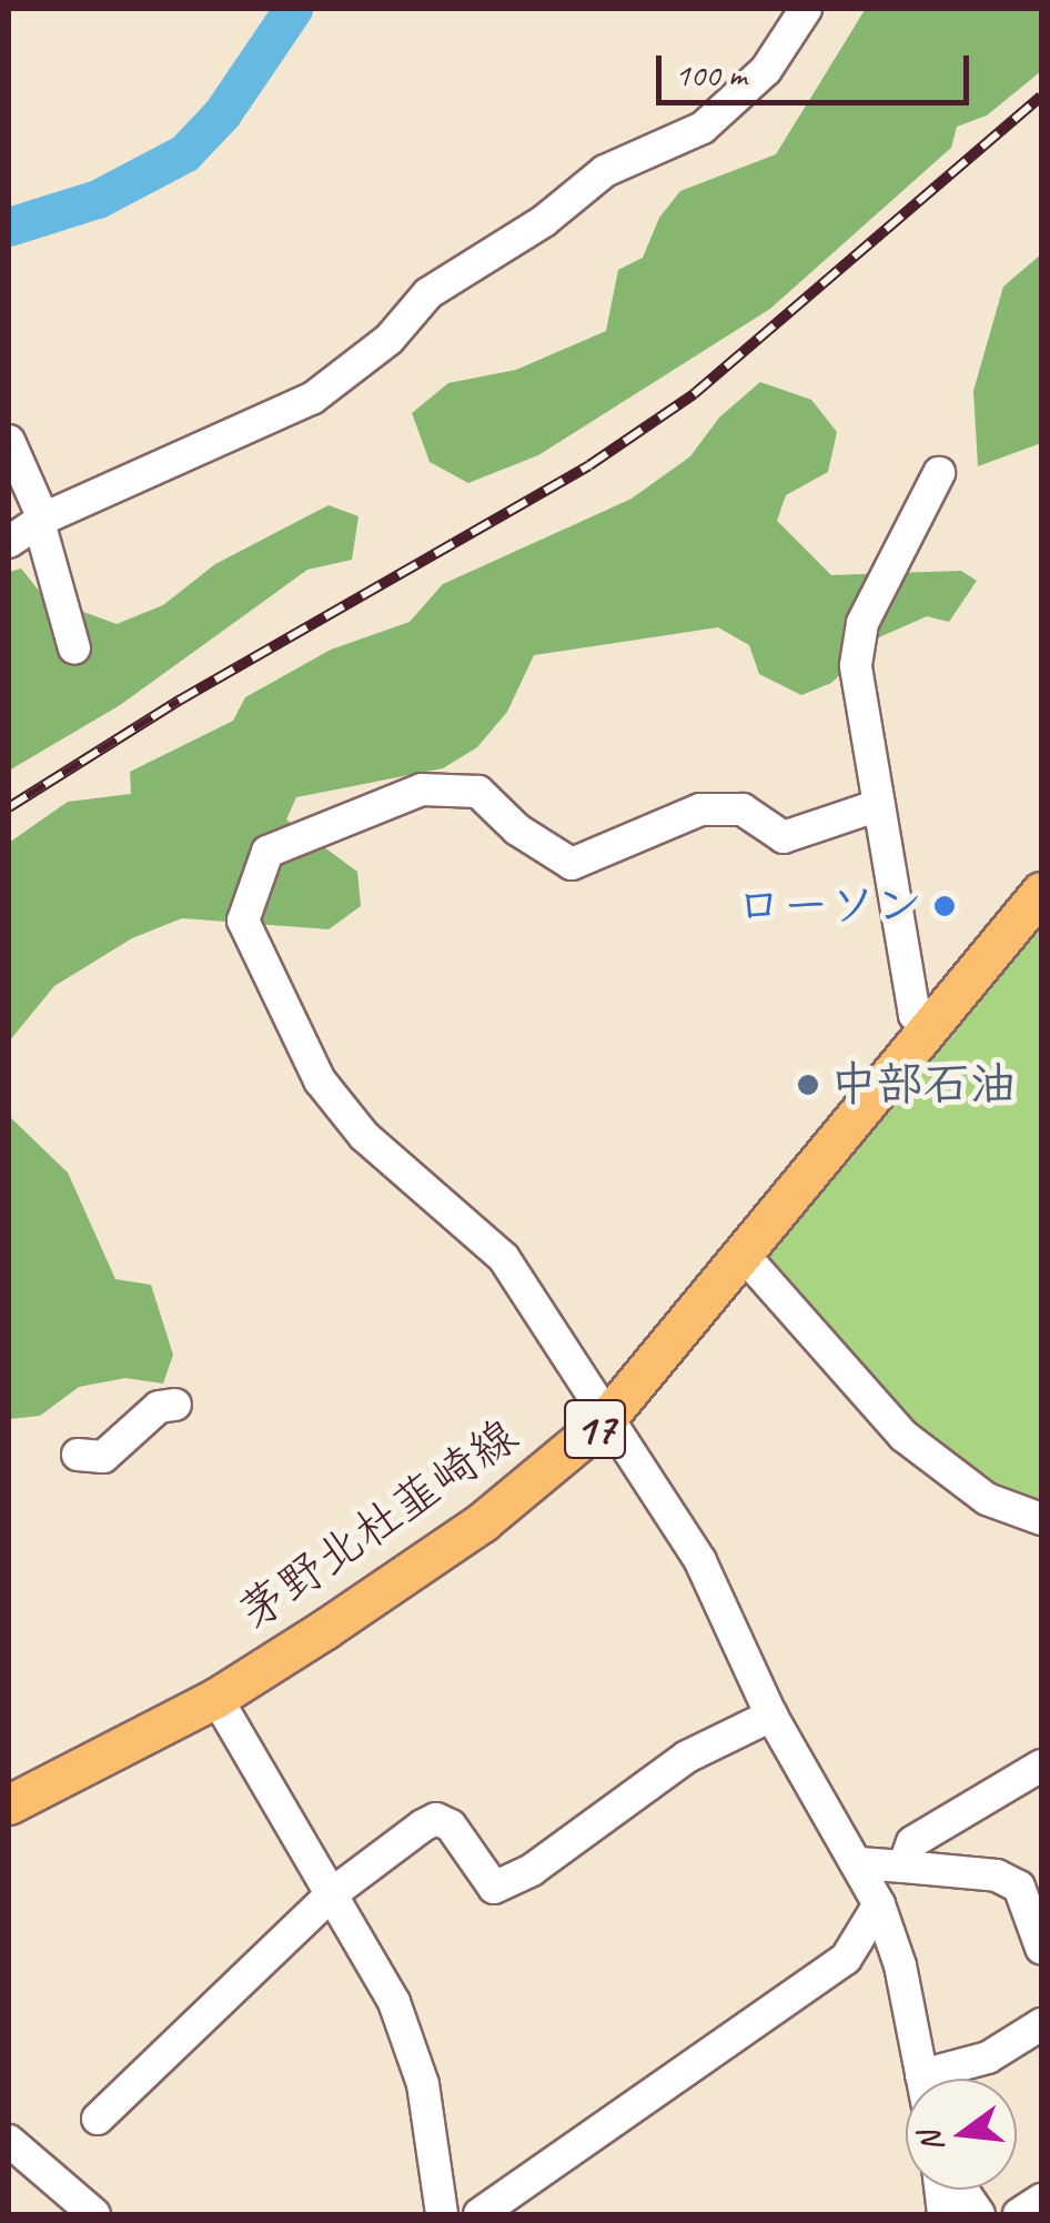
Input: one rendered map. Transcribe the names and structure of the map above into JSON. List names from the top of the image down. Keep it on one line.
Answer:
{"streets":{"main road":["17","茅野北杜韮崎線"]},"places":["ローソン","中部石油"],"scale_bar":"100 m","north":"left"}
